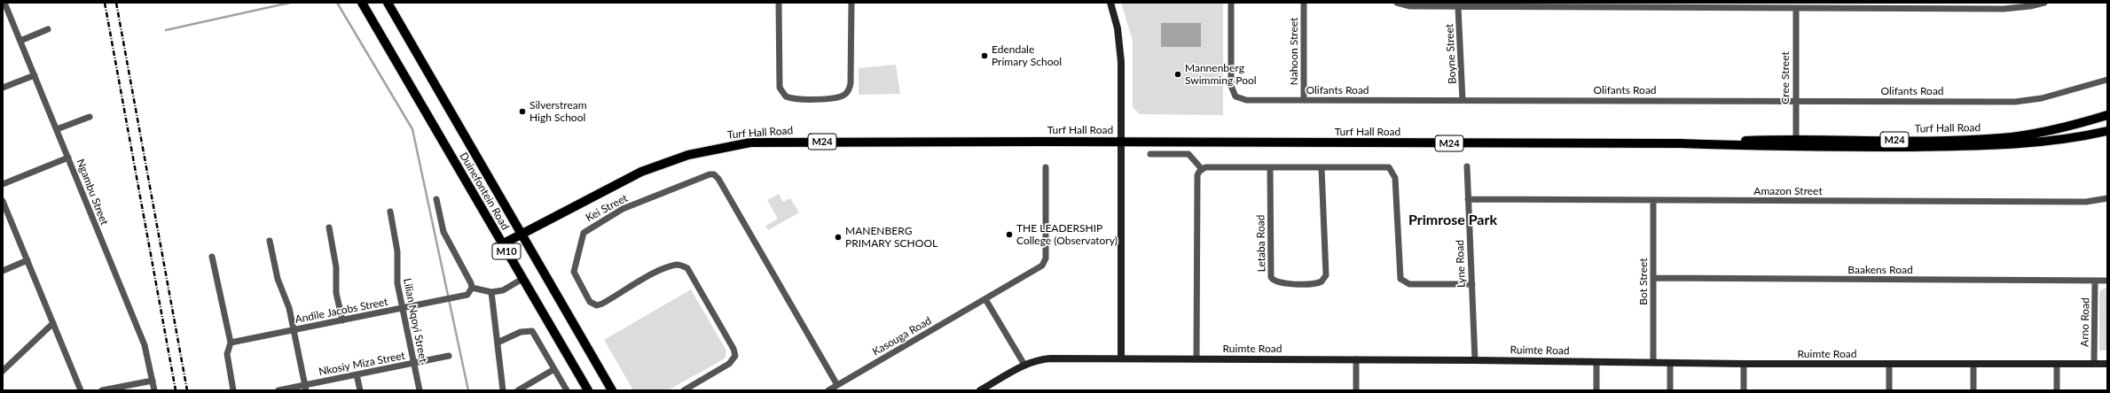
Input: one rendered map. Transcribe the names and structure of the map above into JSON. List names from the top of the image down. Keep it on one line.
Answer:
{"streets":{"main road":["Turf Hall Road","M24","Duinefontein Road","M10"],"street":["Nahoon Street","Boyne Street","Cree Street","Olifants Road","Amazon Street","Ngambu Street","Kei Street","Letaba Road","Lyne Road","Baakens Road","Bot Street","Andile Jacobs Street","Lilian Nqoyi Street","Arno Road","Kasouga Road","Ruimte Road","Nkosiy Miza Street"]},"crossings":[["Nahoon Street","Olifants Road"],["Boyne Street","Olifants Road"],["Cree Street","Olifants Road"],["Cree Street","Turf Hall Road"],["Turf Hall Road","Duinefontein Road"],["Amazon Street","Lyne Road"],["Amazon Street","Bot Street"],["Kei Street","Kasouga Road"],["Lyne Road","Ruimte Road"],["Baakens Road","Bot Street"],["Baakens Road","Arno Road"],["Bot Street","Ruimte Road"],["Andile Jacobs Street","Lilian Nqoyi Street"],["Lilian Nqoyi Street","Nkosiy Miza Street"],["Arno Road","Ruimte Road"]],"districts":["Primrose Park"],"places":["Edendale Primary School","Mannenberg Swimming Pool","Silverstream High School","THE LEADERSHIP College (Observatory)","MANENBERG PRIMARY SCHOOL"]}
